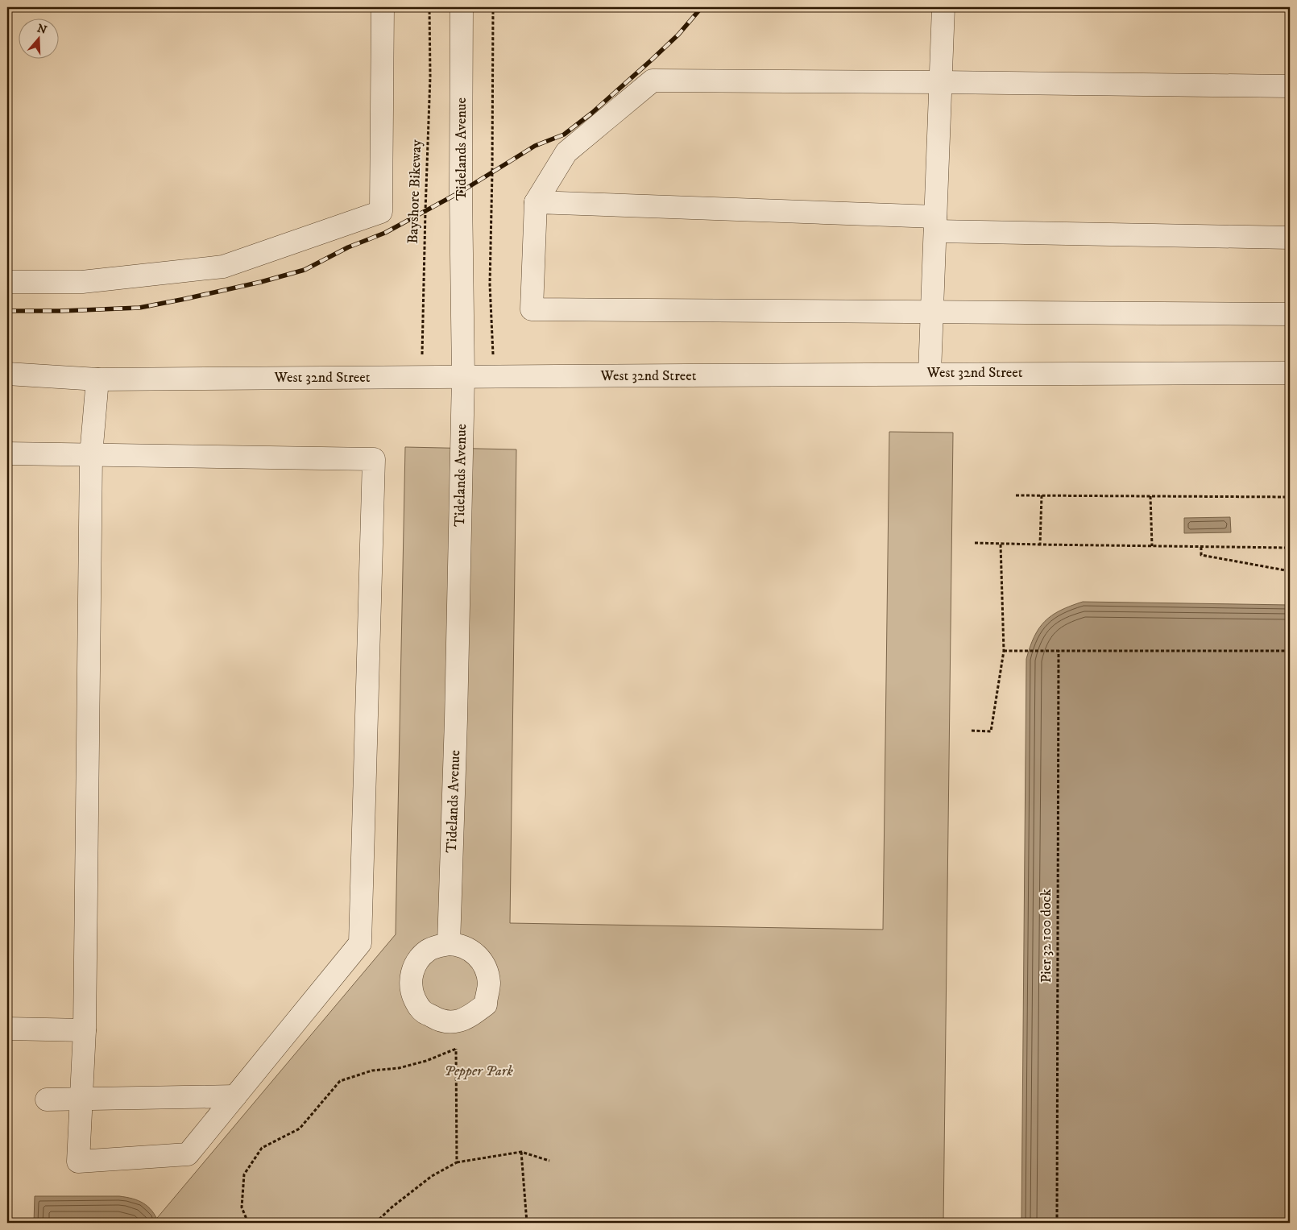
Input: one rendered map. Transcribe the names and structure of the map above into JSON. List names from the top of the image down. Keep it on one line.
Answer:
{"streets":{"street":["Tidelands Avenue","West 32nd Street"],"path":["Bayshore Bikeway","Pier 32 100 dock"]},"crossings":[["Tidelands Avenue","West 32nd Street"],["Bayshore Bikeway","West 32nd Street"]],"parks":["Pepper Park"],"north":"top"}
